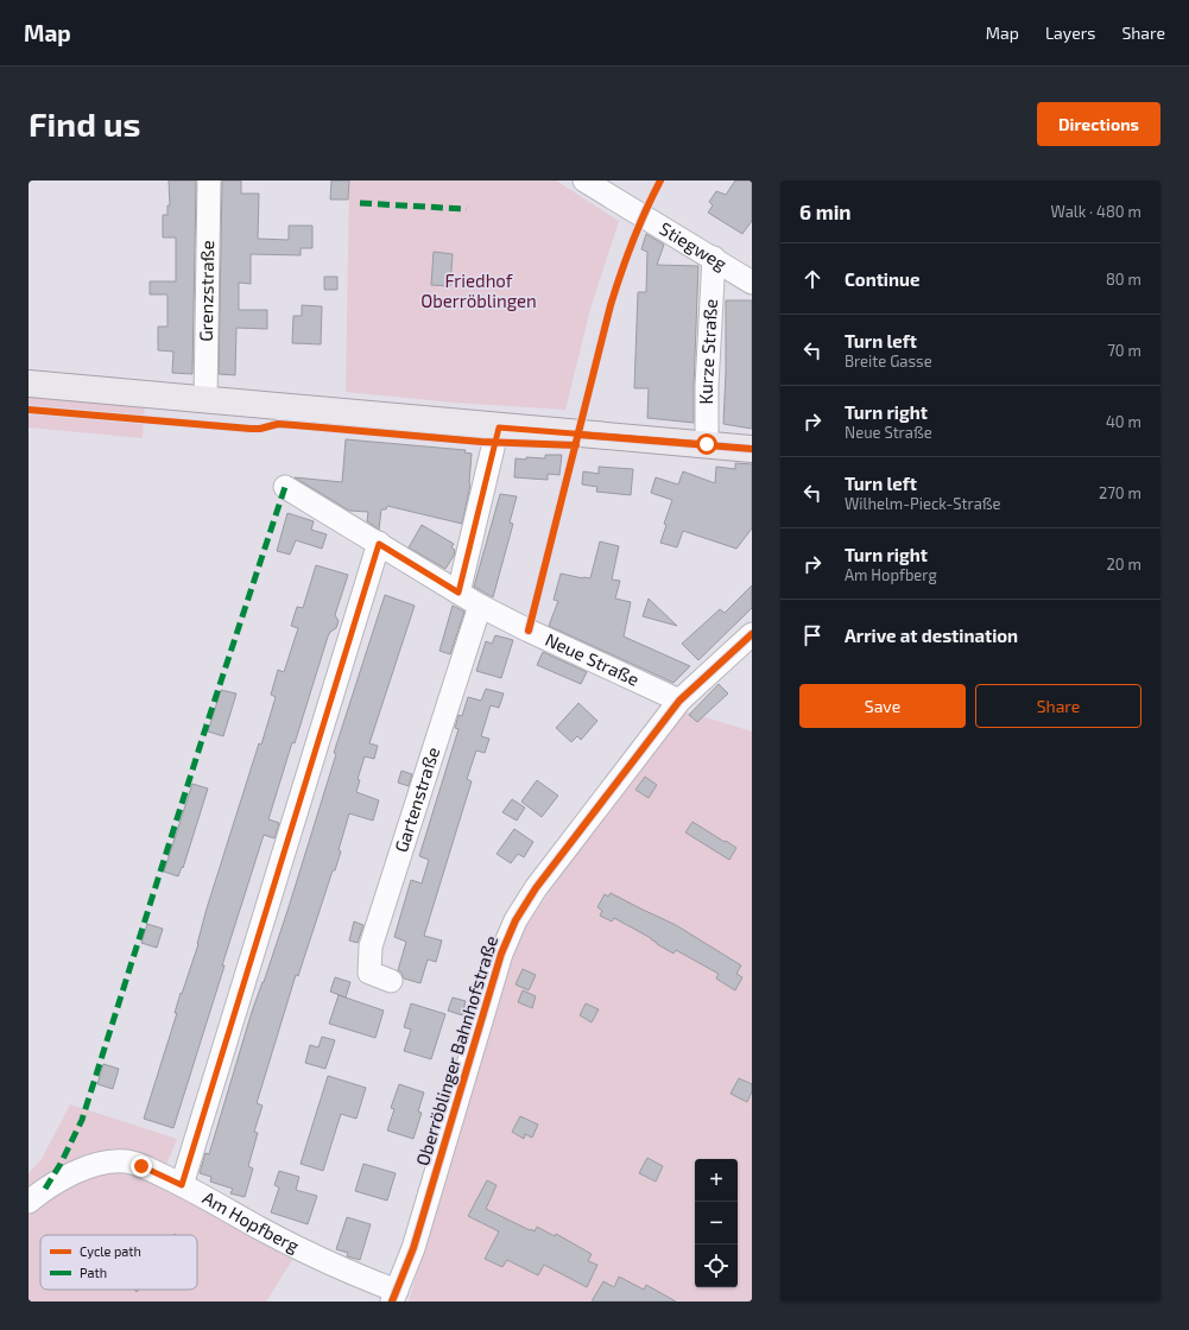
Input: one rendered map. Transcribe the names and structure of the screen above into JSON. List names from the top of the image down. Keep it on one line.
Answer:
{"streets":{"street":["Stiegweg","Grenzstraße","Kurze Straße","Neue Straße","Gartenstraße","Oberröblinger Bahnhofstraße","Am Hopfberg"]},"crossings":[["Stiegweg","Kurze Straße"],["Neue Straße","Gartenstraße"],["Neue Straße","Oberröblinger Bahnhofstraße"],["Oberröblinger Bahnhofstraße","Am Hopfberg"]],"parks":["Friedhof Oberröblingen"],"legend":["Cycle path","Path"],"page":{"header":"Map","nav":["Map","Layers","Share"],"buttons":["Directions",["Save","Share"]],"title":"Find us","heading":["6 min","Walk · 480 m"],"list":[["Continue","80 m"],["Turn left","Breite Gasse","70 m"],["Turn right","Neue Straße","40 m"],["Turn left","Wilhelm-Pieck-Straße","270 m"],["Turn right","Am Hopfberg","20 m"],"Arrive at destination"],"map_buttons":["+","−"]}}
